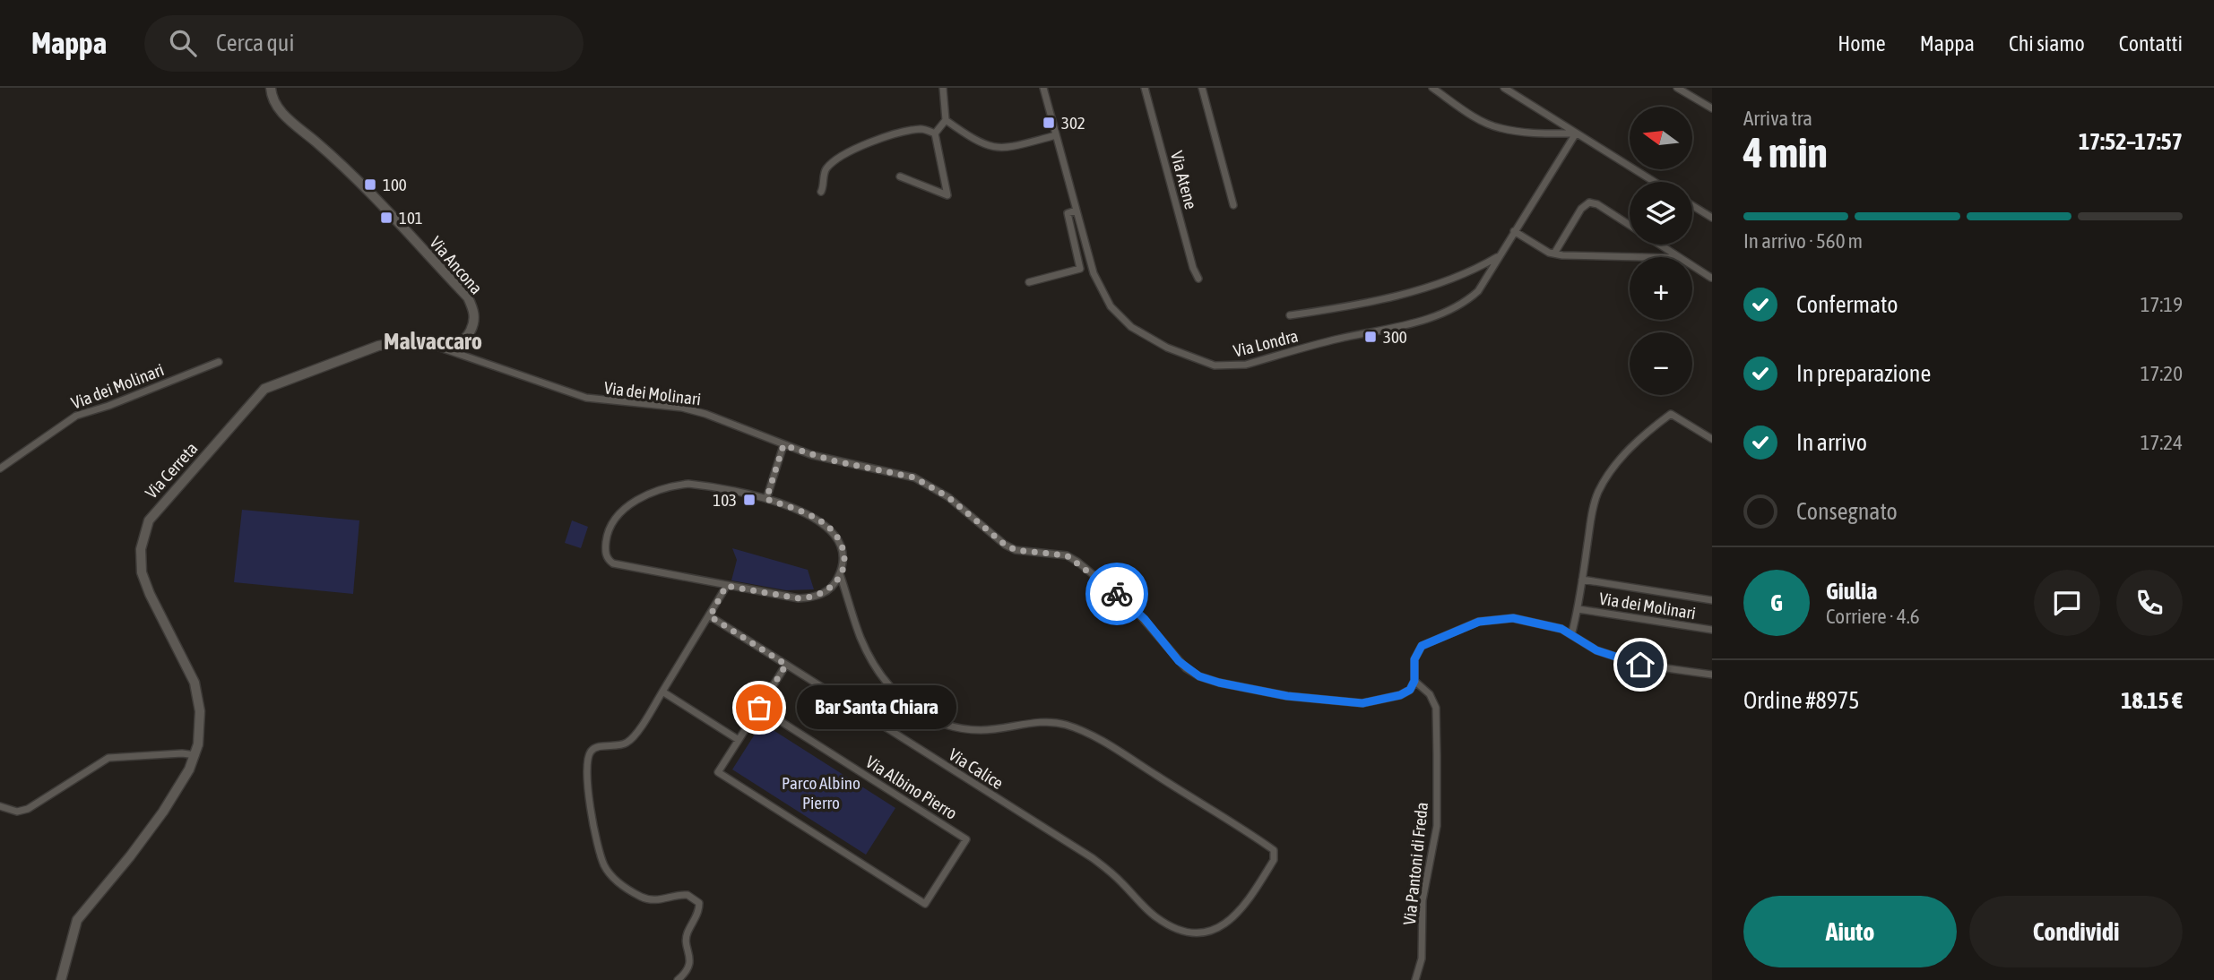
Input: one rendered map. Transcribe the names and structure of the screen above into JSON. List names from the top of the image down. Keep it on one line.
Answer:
{"streets":{"street":["Via Atene","Via Ancona","Via Londra","Via dei Molinari","Via Cerreta","Via Calice","Via Albino Pierro","Via Pantoni di Freda"]},"crossings":[["Via Ancona","Via dei Molinari"],["Via Ancona","Via Cerreta"],["Via dei Molinari","Via Cerreta"],["Via dei Molinari","Via Pantoni di Freda"]],"districts":["Malvaccaro"],"parks":["Parco Albino Pierro"],"places":{"transit":["302","100","101","300","103"],"other":["Bar Santa Chiara"]},"north":"left","page":{"header":"Mappa","search":"Cerca qui","nav":["Home","Mappa","Chi siamo","Contatti"],"heading":["4 min","Arriva tra","17:52–17:57"],"panel":["Giulia","Corriere · 4.6","Ordine #8975","18.15 €"],"map_buttons":["+","−"],"bar":"In arrivo · 560 m","list":[["Confermato","17:19"],["In preparazione","17:20"],["In arrivo","17:24"],"Consegnato"],"round":"G","bubble":"Bar Santa Chiara","buttons":["Aiuto","Condividi"]}}
